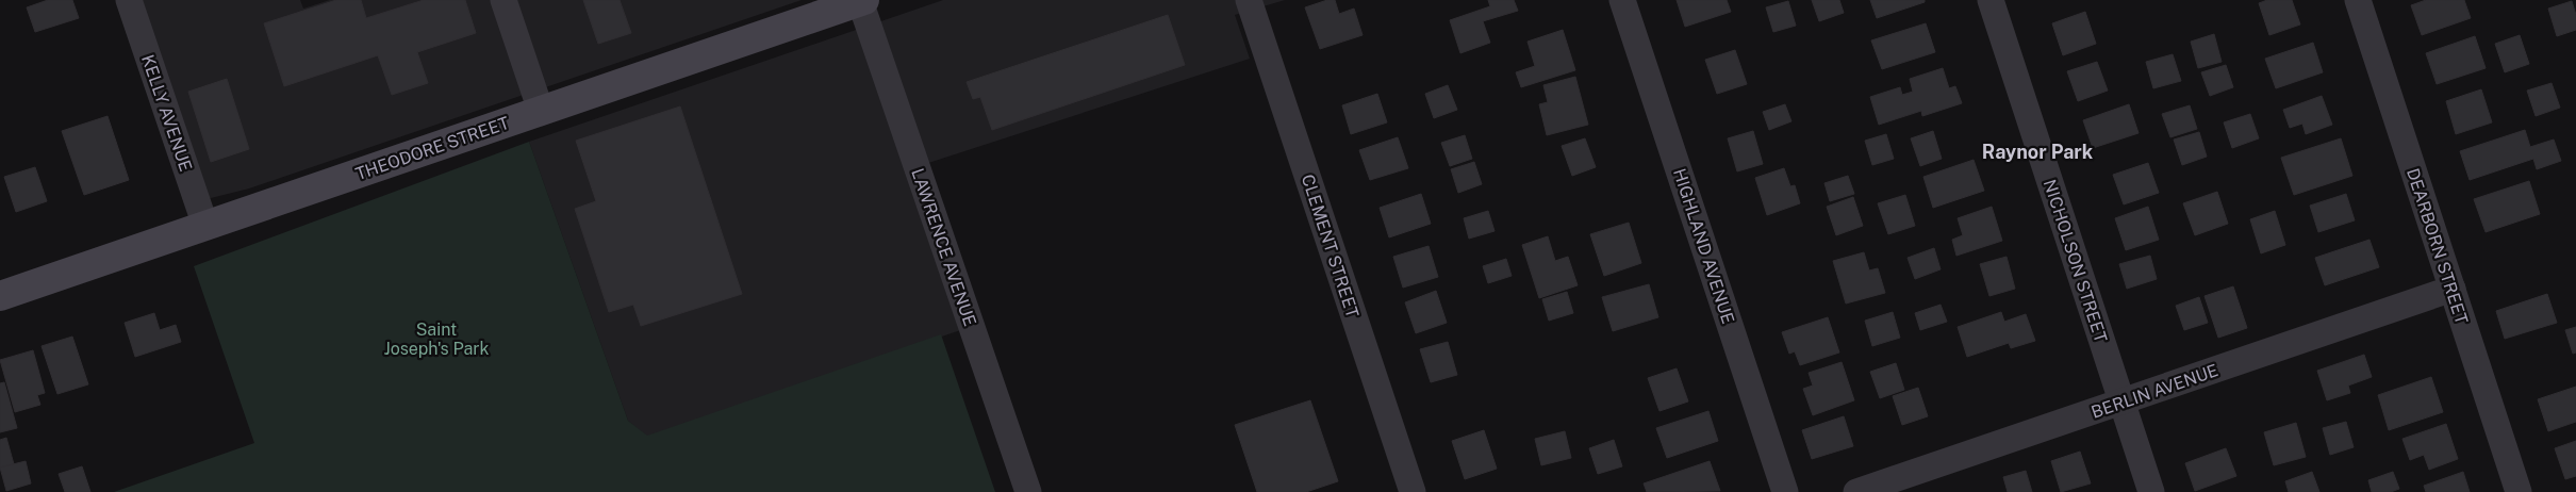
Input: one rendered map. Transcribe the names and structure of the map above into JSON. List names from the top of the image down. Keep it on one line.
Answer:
{"streets":{"main road":["THEODORE STREET"],"street":["KELLY AVENUE","CLEMENT STREET","HIGHLAND AVENUE","DEARBORN STREET","LAWRENCE AVENUE","NICHOLSON STREET","BERLIN AVENUE"]},"crossings":[["KELLY AVENUE","THEODORE STREET"],["THEODORE STREET","LAWRENCE AVENUE"],["DEARBORN STREET","BERLIN AVENUE"],["NICHOLSON STREET","BERLIN AVENUE"]],"districts":["Raynor Park"],"parks":["Saint Joseph's Park"]}
